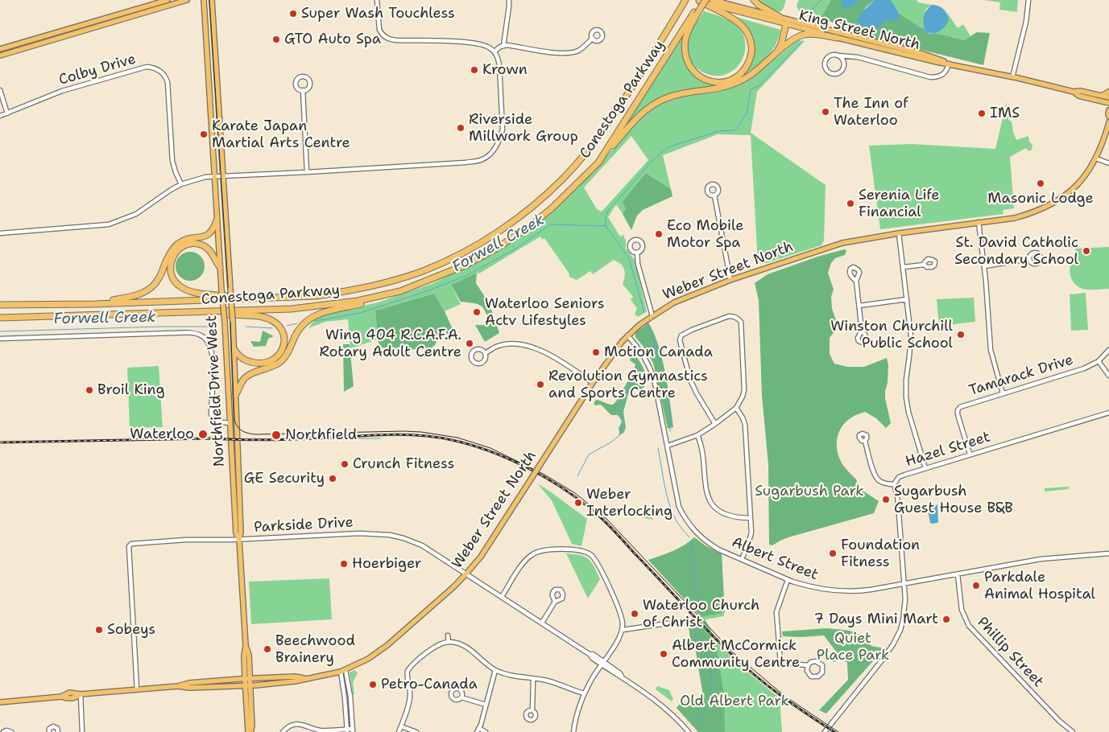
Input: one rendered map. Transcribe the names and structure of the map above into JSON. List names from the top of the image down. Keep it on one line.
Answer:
{"streets":{"highway":["Conestoga Parkway"],"main road":["King Street North","Weber Street North","Northfield Drive West"],"street":["Colby Drive","Tamarack Drive","Hazel Street","Parkside Drive","Albert Street","Phillip Street"]},"crossings":[["King Street North","Conestoga Parkway"],["Weber Street North","Northfield Drive West"],["Weber Street North","Parkside Drive"],["Weber Street North","Albert Street"],["Tamarack Drive","Hazel Street"],["Northfield Drive West","Parkside Drive"],["Hazel Street","Albert Street"],["Albert Street","Phillip Street"]],"water":["Forwell Creek"],"parks":["Sugarbush Park","Quiet Place Park","Old Albert Park"],"places":["Super Wash Touchless","GTO Auto Spa","Krown","The Inn of Waterloo","IMS","Riverside Millwork Group","Karate Japan Martial Arts Centre","Masonic Lodge","Serenia Life Financial","Eco Mobile Motor Spa","St. David Catholic Secondary School","Waterloo Seniors Actv Lifestyles","Winston Churchill Public School","Wing 404 R.C.A.F.A. Rotary Adult Centre","Motion Canada","Revolution Gymnastics and Sports Centre","Broil King","Waterloo","Northfield","Crunch Fitness","GE Security","Sugarbush Guest House B&B","Weber Interlocking","Foundation Fitness","Hoerbiger","Parkdale Animal Hospital","Waterloo Church of Christ","7 Days Mini Mart","Sobeys","Beechwood Brainery","Albert McCormick Community Centre","Petro-Canada"]}
